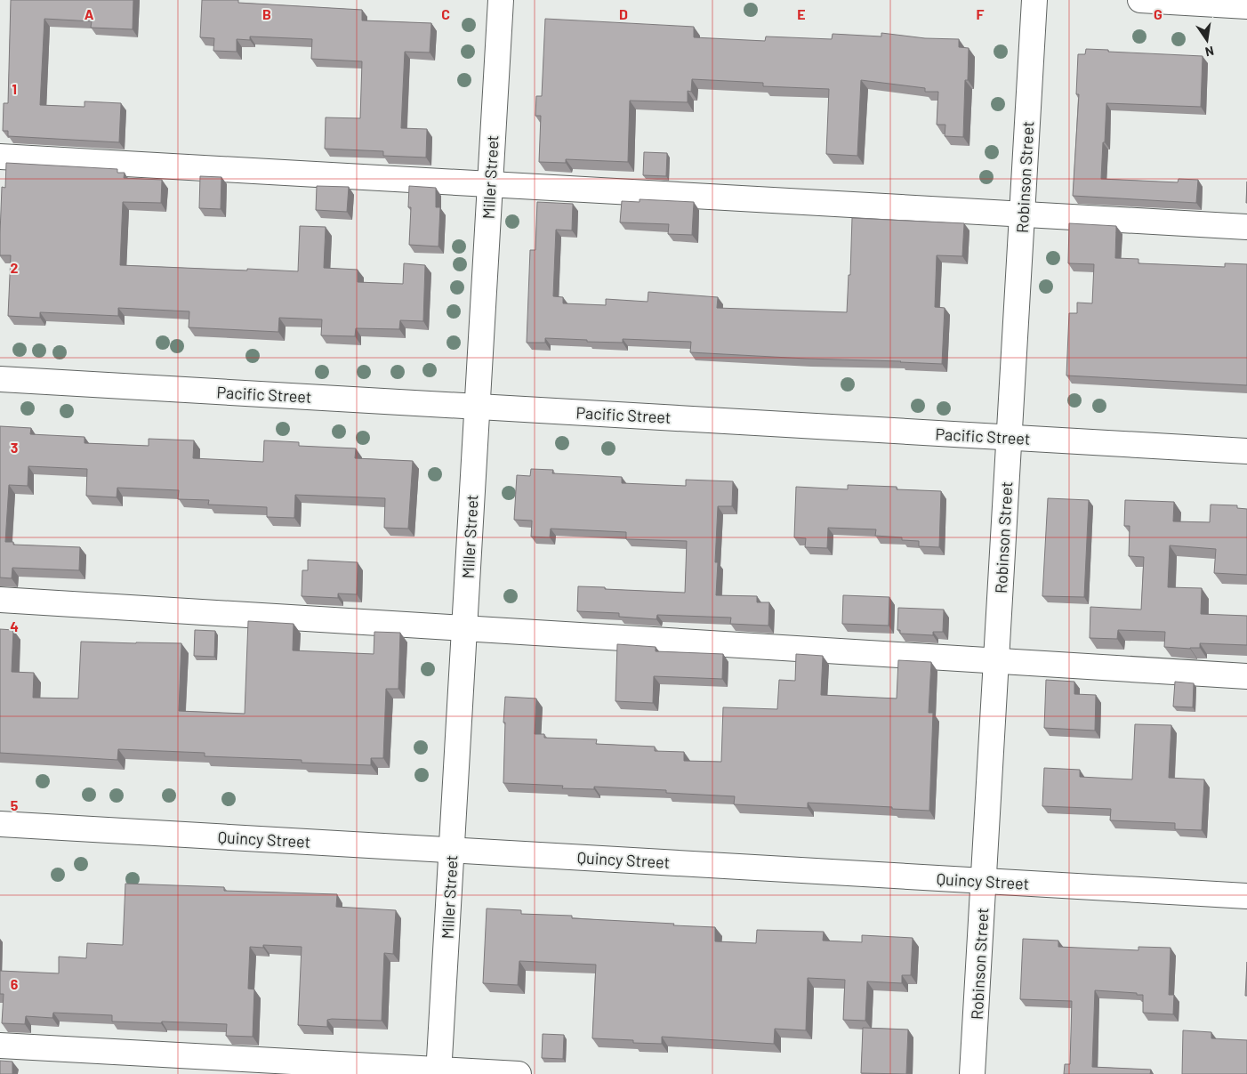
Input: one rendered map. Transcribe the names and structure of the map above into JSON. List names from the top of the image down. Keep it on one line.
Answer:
{"streets":{"street":["Miller Street","Robinson Street","Pacific Street","Quincy Street"]},"crossings":[["Miller Street","Pacific Street"],["Miller Street","Quincy Street"],["Robinson Street","Pacific Street"],["Robinson Street","Quincy Street"]],"north":"bottom","grid":{"columns":["A","B","C","D","E","F","G"],"rows":["1","2","3","4","5","6"]}}
